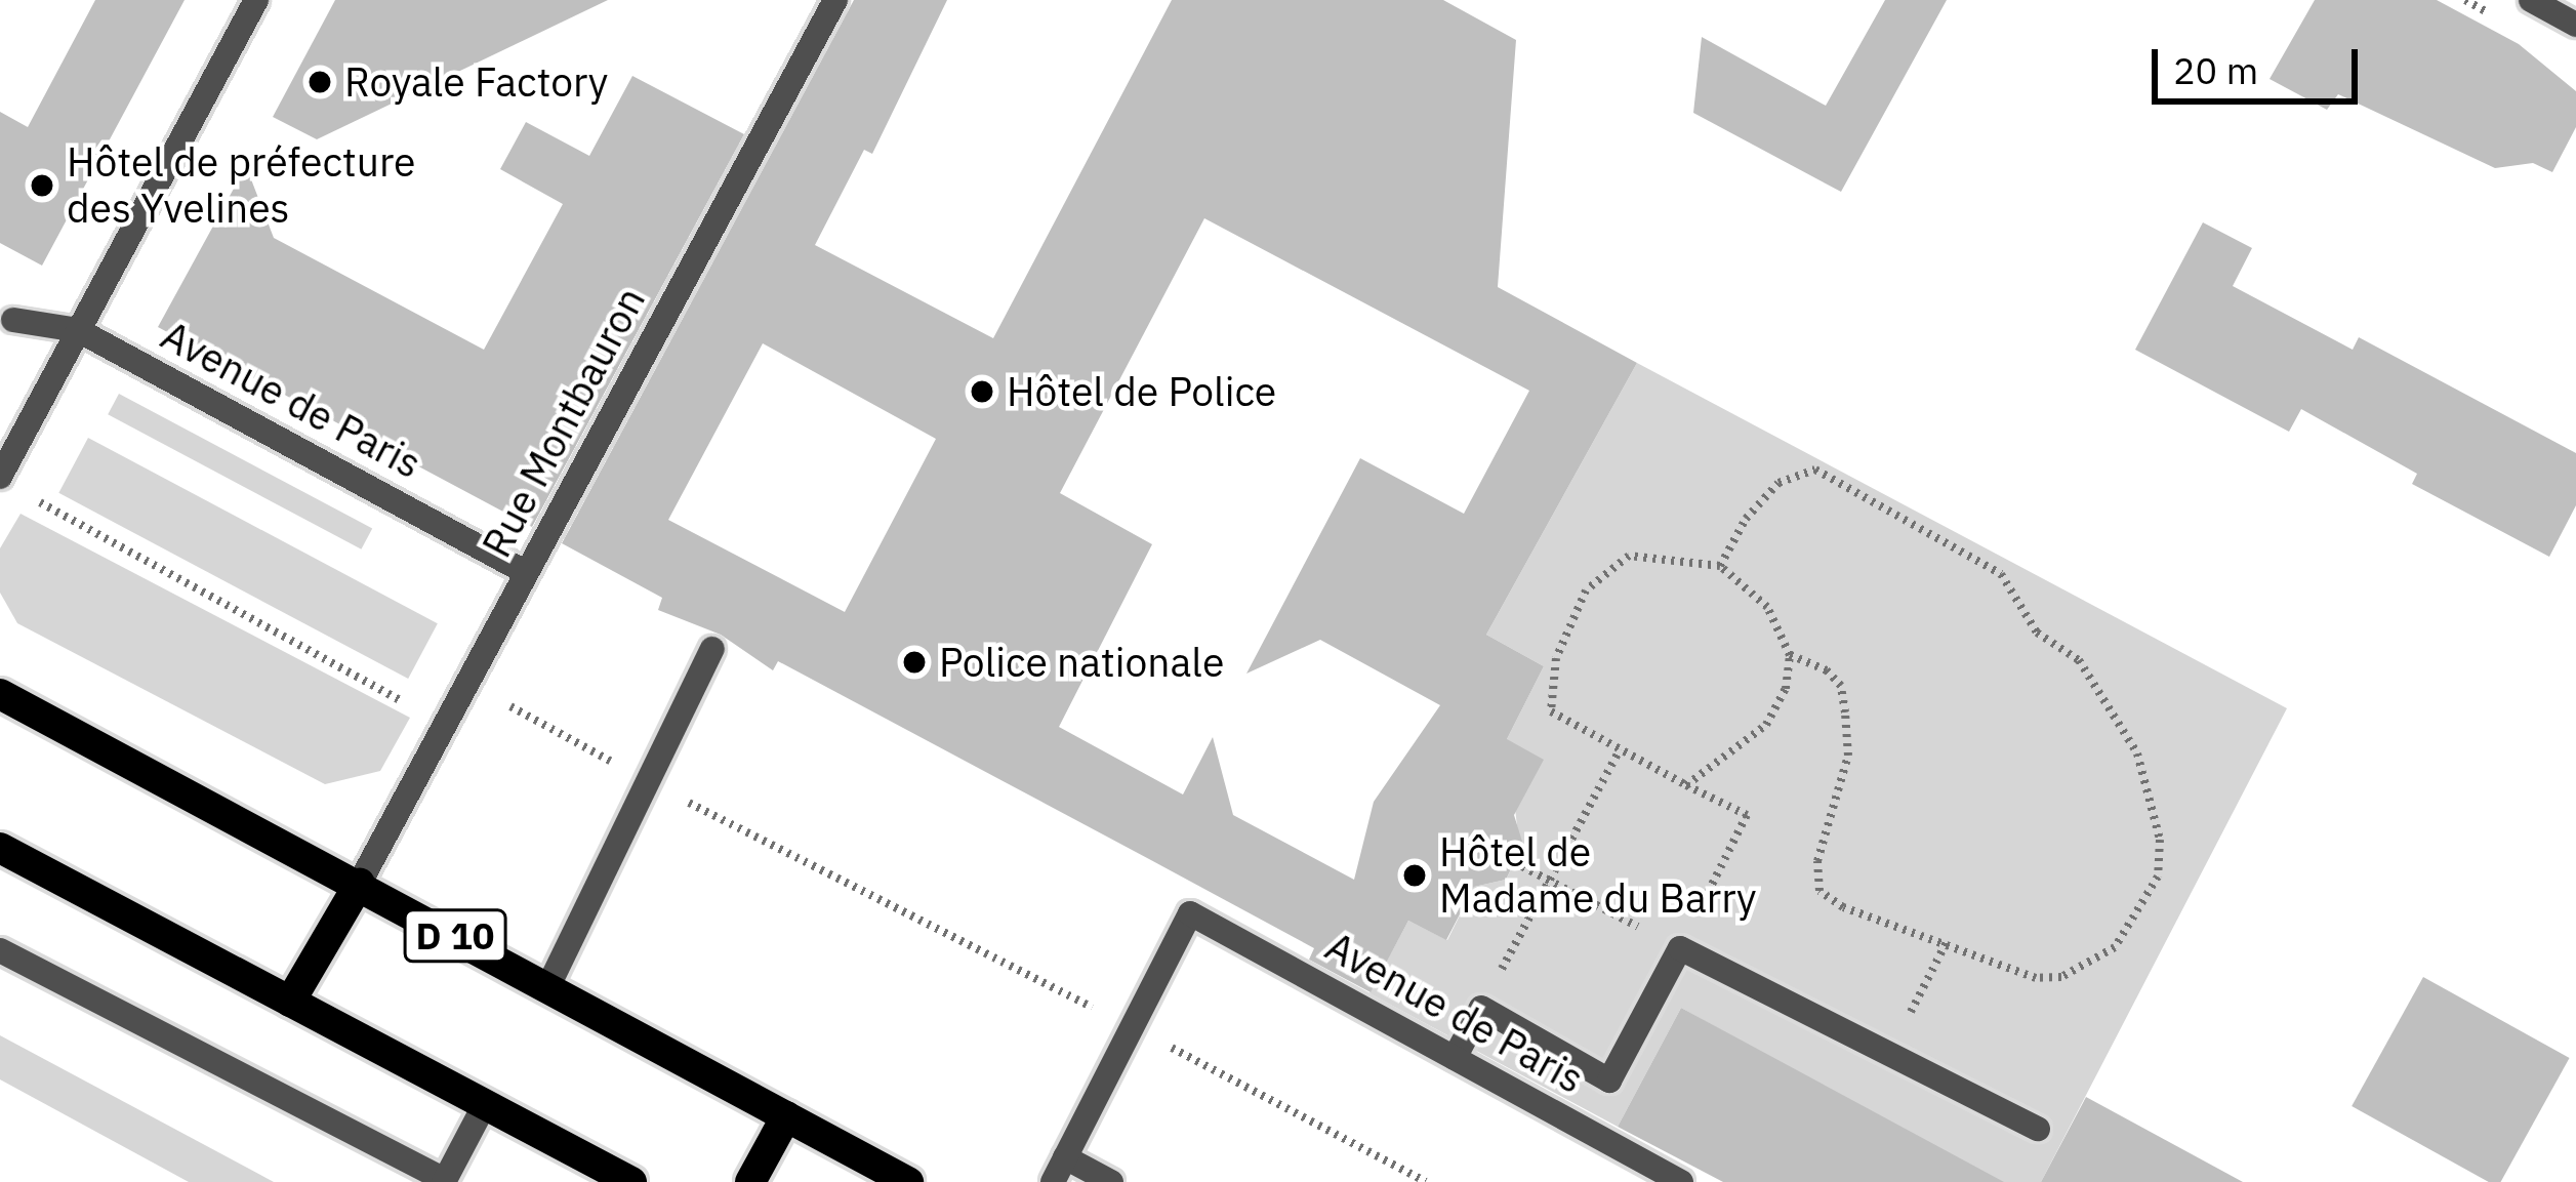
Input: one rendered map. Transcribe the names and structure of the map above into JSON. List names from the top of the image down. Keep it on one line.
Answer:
{"streets":{"main road":["D 10"],"street":["Avenue de Paris","Rue Montbauron"]},"crossings":[["Avenue de Paris","Rue Montbauron"],["Rue Montbauron","D 10"]],"places":["Royale Factory","Hôtel de préfecture des Yvelines","Hôtel de Police","Police nationale","Hôtel de Madame du Barry"],"scale_bar":"20 m"}
